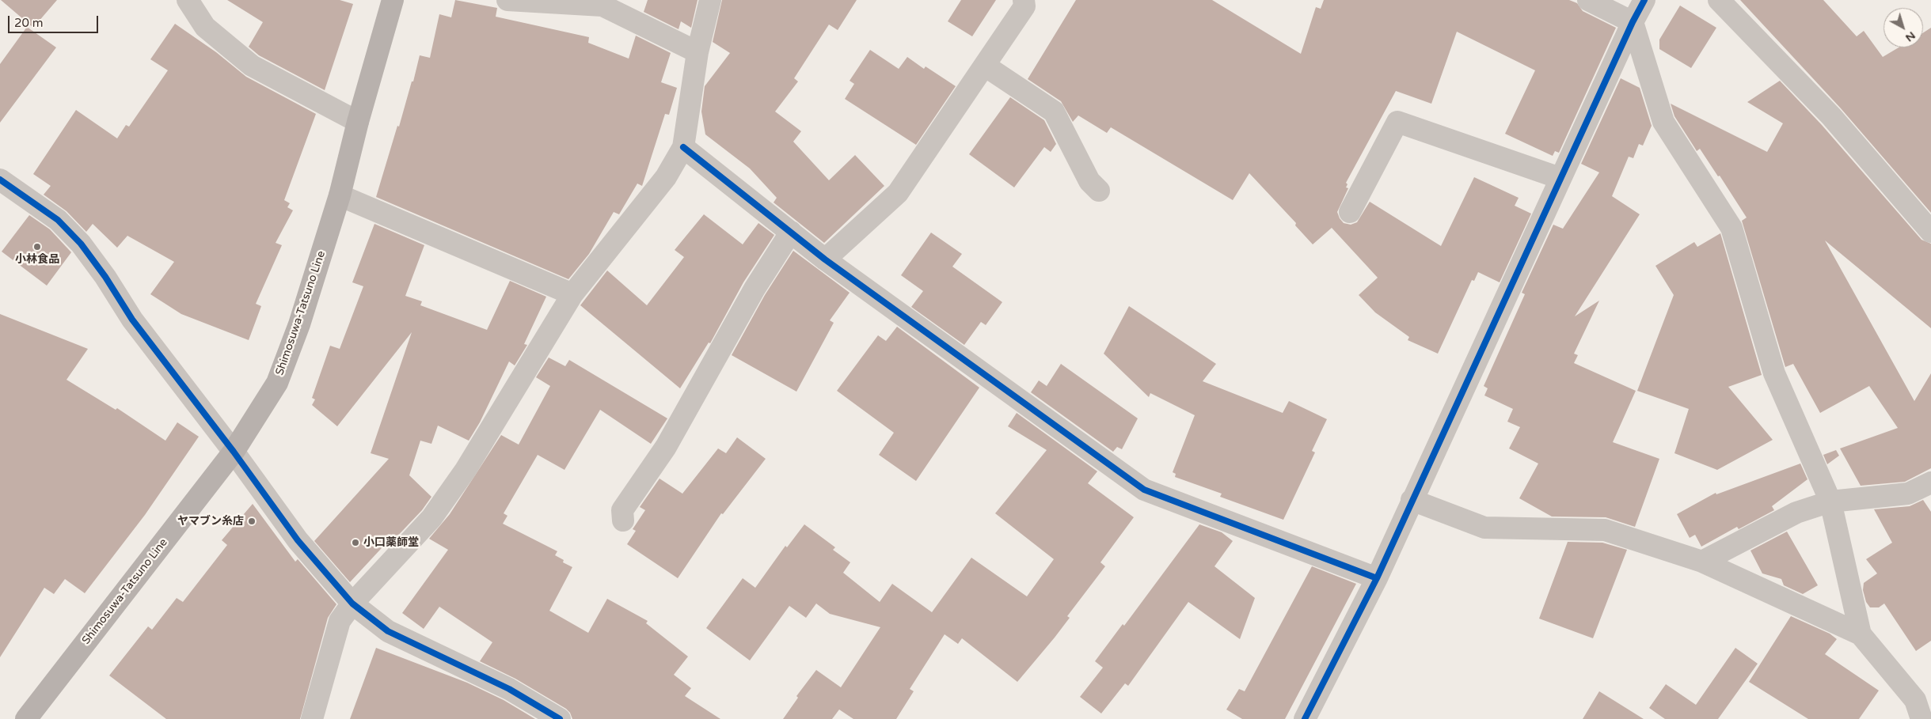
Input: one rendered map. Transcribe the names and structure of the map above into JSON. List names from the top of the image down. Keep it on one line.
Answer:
{"streets":{"main road":["Shimosuwa-Tatsuno Line"]},"places":["小林食品","ヤマブン糸店","小口薬師堂"],"scale_bar":"20 m","north":"bottom right"}
